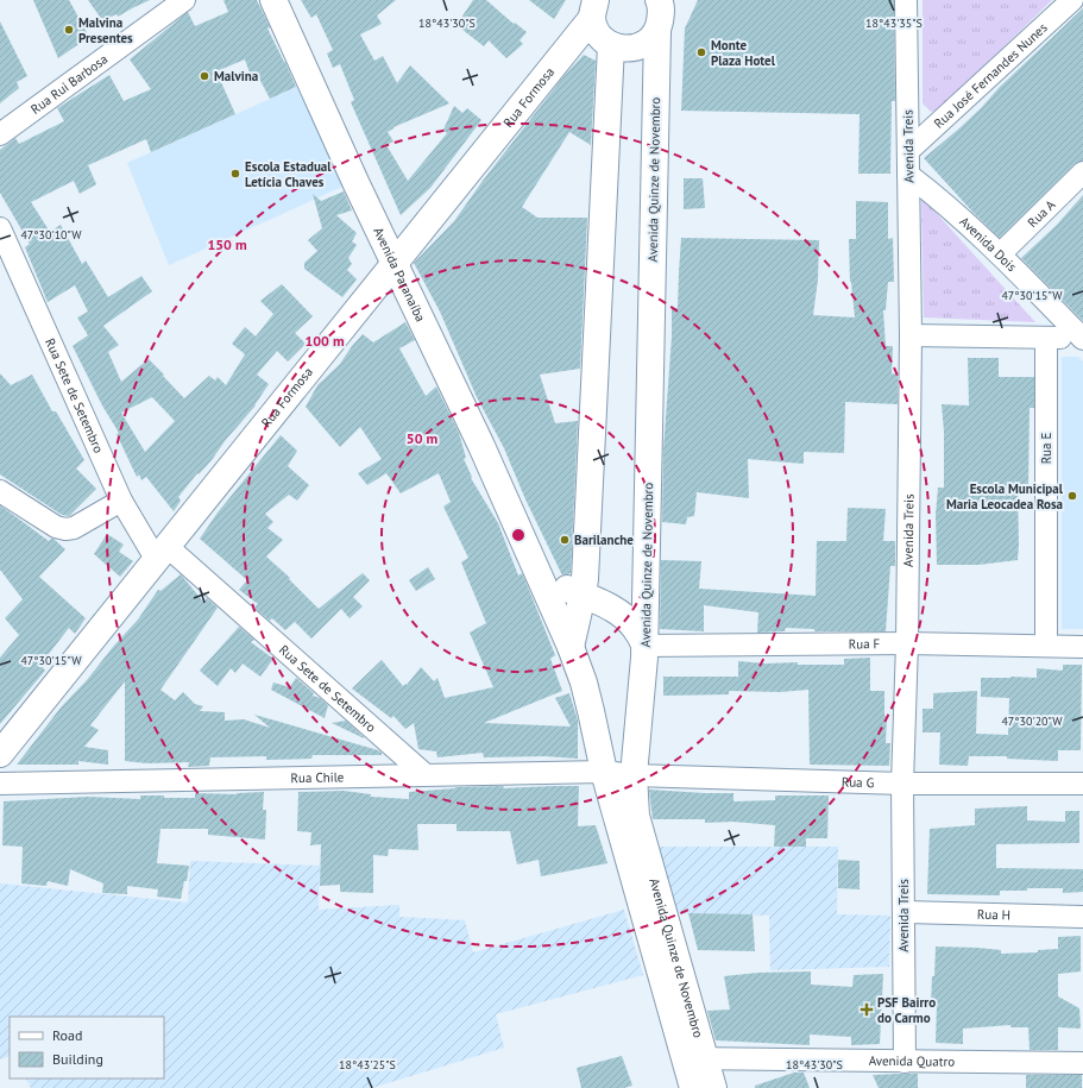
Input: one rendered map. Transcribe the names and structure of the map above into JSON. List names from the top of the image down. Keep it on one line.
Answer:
{"streets":{"street":["Rua José Fernandes Nunes","Rua Rui Barbosa","Rua Formosa","Avenida Treis","Avenida Quinze de Novembro","Rua A","Avenida Dois","Avenida Paranaíba","Rua Sete de Setembro","Rua E","Rua F","Rua Chile","Rua G","Rua H","Avenida Quatro"]},"crossings":[["Rua José Fernandes Nunes","Avenida Treis"],["Rua Formosa","Avenida Paranaíba"],["Rua Formosa","Rua Sete de Setembro"],["Avenida Treis","Avenida Dois"],["Avenida Treis","Rua F"],["Avenida Treis","Rua G"],["Avenida Treis","Rua H"],["Avenida Treis","Avenida Quatro"],["Avenida Quinze de Novembro","Avenida Paranaíba"],["Avenida Quinze de Novembro","Rua F"],["Avenida Quinze de Novembro","Rua Chile"],["Avenida Quinze de Novembro","Rua G"],["Avenida Quinze de Novembro","Avenida Quatro"],["Rua A","Avenida Dois"],["Rua Sete de Setembro","Rua Chile"],["Rua E","Rua F"],["Rua Chile","Rua G"]],"places":{"other":["Malvina Presentes","Monte Plaza Hotel","Malvina","Escola Estadual Letícia Chaves","Escola Municipal Maria Leocadea Rosa","Barilanche"],"health":["PSF Bairro do Carmo"]},"legend":["Road","Building"],"coordinates":["18°43'30\"S","18°43'35\"S","47°30'10\"W","47°30'15\"W","47°30'20\"W","18°43'25\"S"],"rings":["150 m","100 m","50 m"]}
